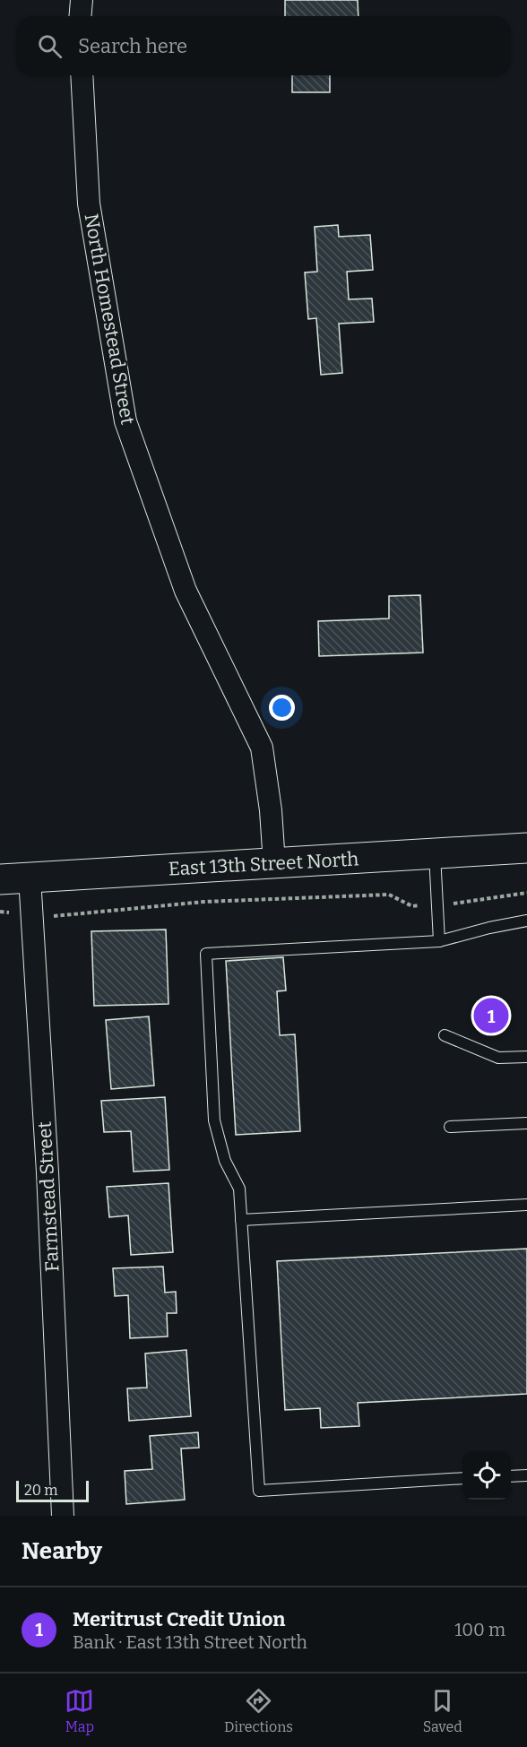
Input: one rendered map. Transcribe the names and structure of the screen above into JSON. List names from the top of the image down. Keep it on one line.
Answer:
{"streets":{"main road":["East 13th Street North"],"street":["North Homestead Street","Farmstead Street"]},"crossings":[["North Homestead Street","East 13th Street North"],["East 13th Street North","Farmstead Street"]],"scale_bar":"20 m","page":{"search":"Search here","pins":"1","scale":"20 m","heading":"Nearby","list":[{"mark":"1","name":"Meritrust Credit Union","note":"Bank · East 13th Street North","value":"100 m"}],"nav":["Map","Directions","Saved"]}}
